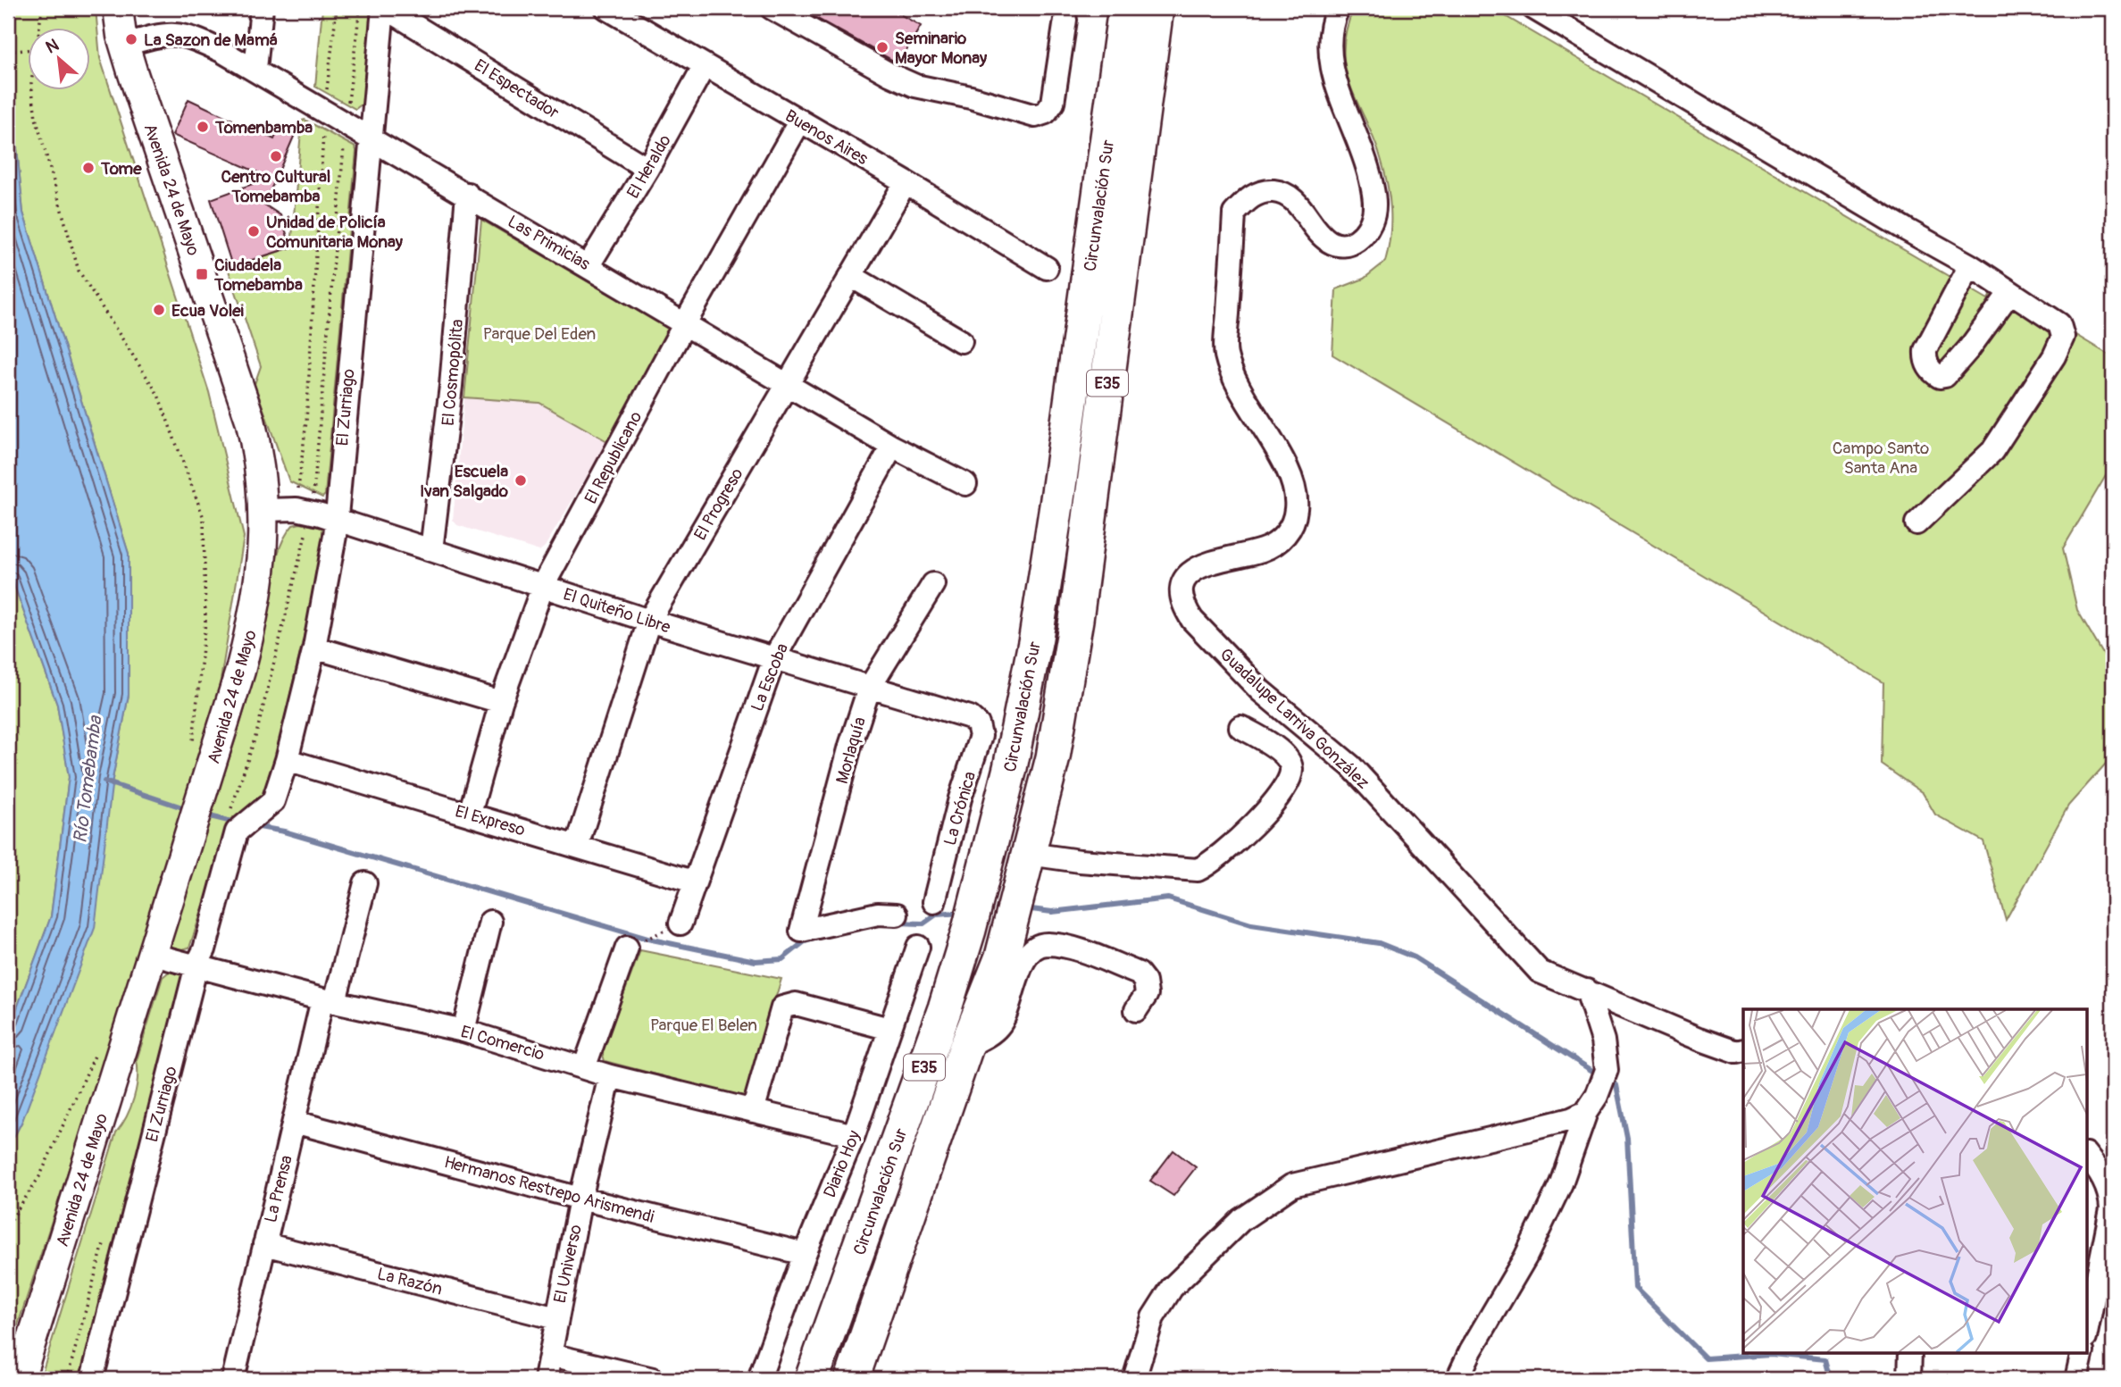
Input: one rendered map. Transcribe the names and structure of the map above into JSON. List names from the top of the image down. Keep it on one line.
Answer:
{"streets":{"highway":["Circunvalación Sur","E35"],"main road":["Avenida 24 de Mayo"],"street":["El Espectador","Buenos Aires","El Heraldo","Las Primicias","El Cosmopólita","El Zurriago","El Republicano","El Progreso","El Quiteño Libre","La Escoba","Guadalupe Larriva González","Morlaquía","La Crónica","El Expreso","El Comercio","Diario Hoy","La Prensa","Hermanos Restrepo Arismendi","El Universo","La Razón"]},"crossings":[["El Espectador","El Heraldo"],["El Espectador","El Zurriago"],["Buenos Aires","El Heraldo"],["Buenos Aires","El Republicano"],["Buenos Aires","El Progreso"],["El Heraldo","Las Primicias"],["Avenida 24 de Mayo","Las Primicias"],["Avenida 24 de Mayo","El Quiteño Libre"],["Avenida 24 de Mayo","El Comercio"],["Las Primicias","El Cosmopólita"],["Las Primicias","El Zurriago"],["Las Primicias","El Republicano"],["Las Primicias","El Progreso"],["Las Primicias","La Escoba"],["El Cosmopólita","El Quiteño Libre"],["El Zurriago","El Quiteño Libre"],["El Zurriago","El Expreso"],["El Zurriago","El Comercio"],["El Republicano","El Quiteño Libre"],["El Republicano","El Expreso"],["El Progreso","El Quiteño Libre"],["El Progreso","El Expreso"],["El Quiteño Libre","La Escoba"],["El Quiteño Libre","Morlaquía"],["El Quiteño Libre","La Crónica"],["La Escoba","El Expreso"],["El Comercio","Diario Hoy"],["El Comercio","La Prensa"],["El Comercio","El Universo"],["Diario Hoy","Hermanos Restrepo Arismendi"],["La Prensa","Hermanos Restrepo Arismendi"],["La Prensa","La Razón"],["Hermanos Restrepo Arismendi","El Universo"],["El Universo","La Razón"]],"water":["Río Tomebamba"],"parks":["Parque Del Eden","Campo Santo Santa Ana","Parque El Belen"],"places":{"other":["La Sazon de Mamá","Seminario Mayor Monay","Tomenbamba","Centro Cultural Tomebamba","Tome","Unidad de Policía Comunitaria Monay","Ecua Volei","Escuela Ivan Salgado"],"transit":["Ciudadela Tomebamba"]},"north":"top left"}
